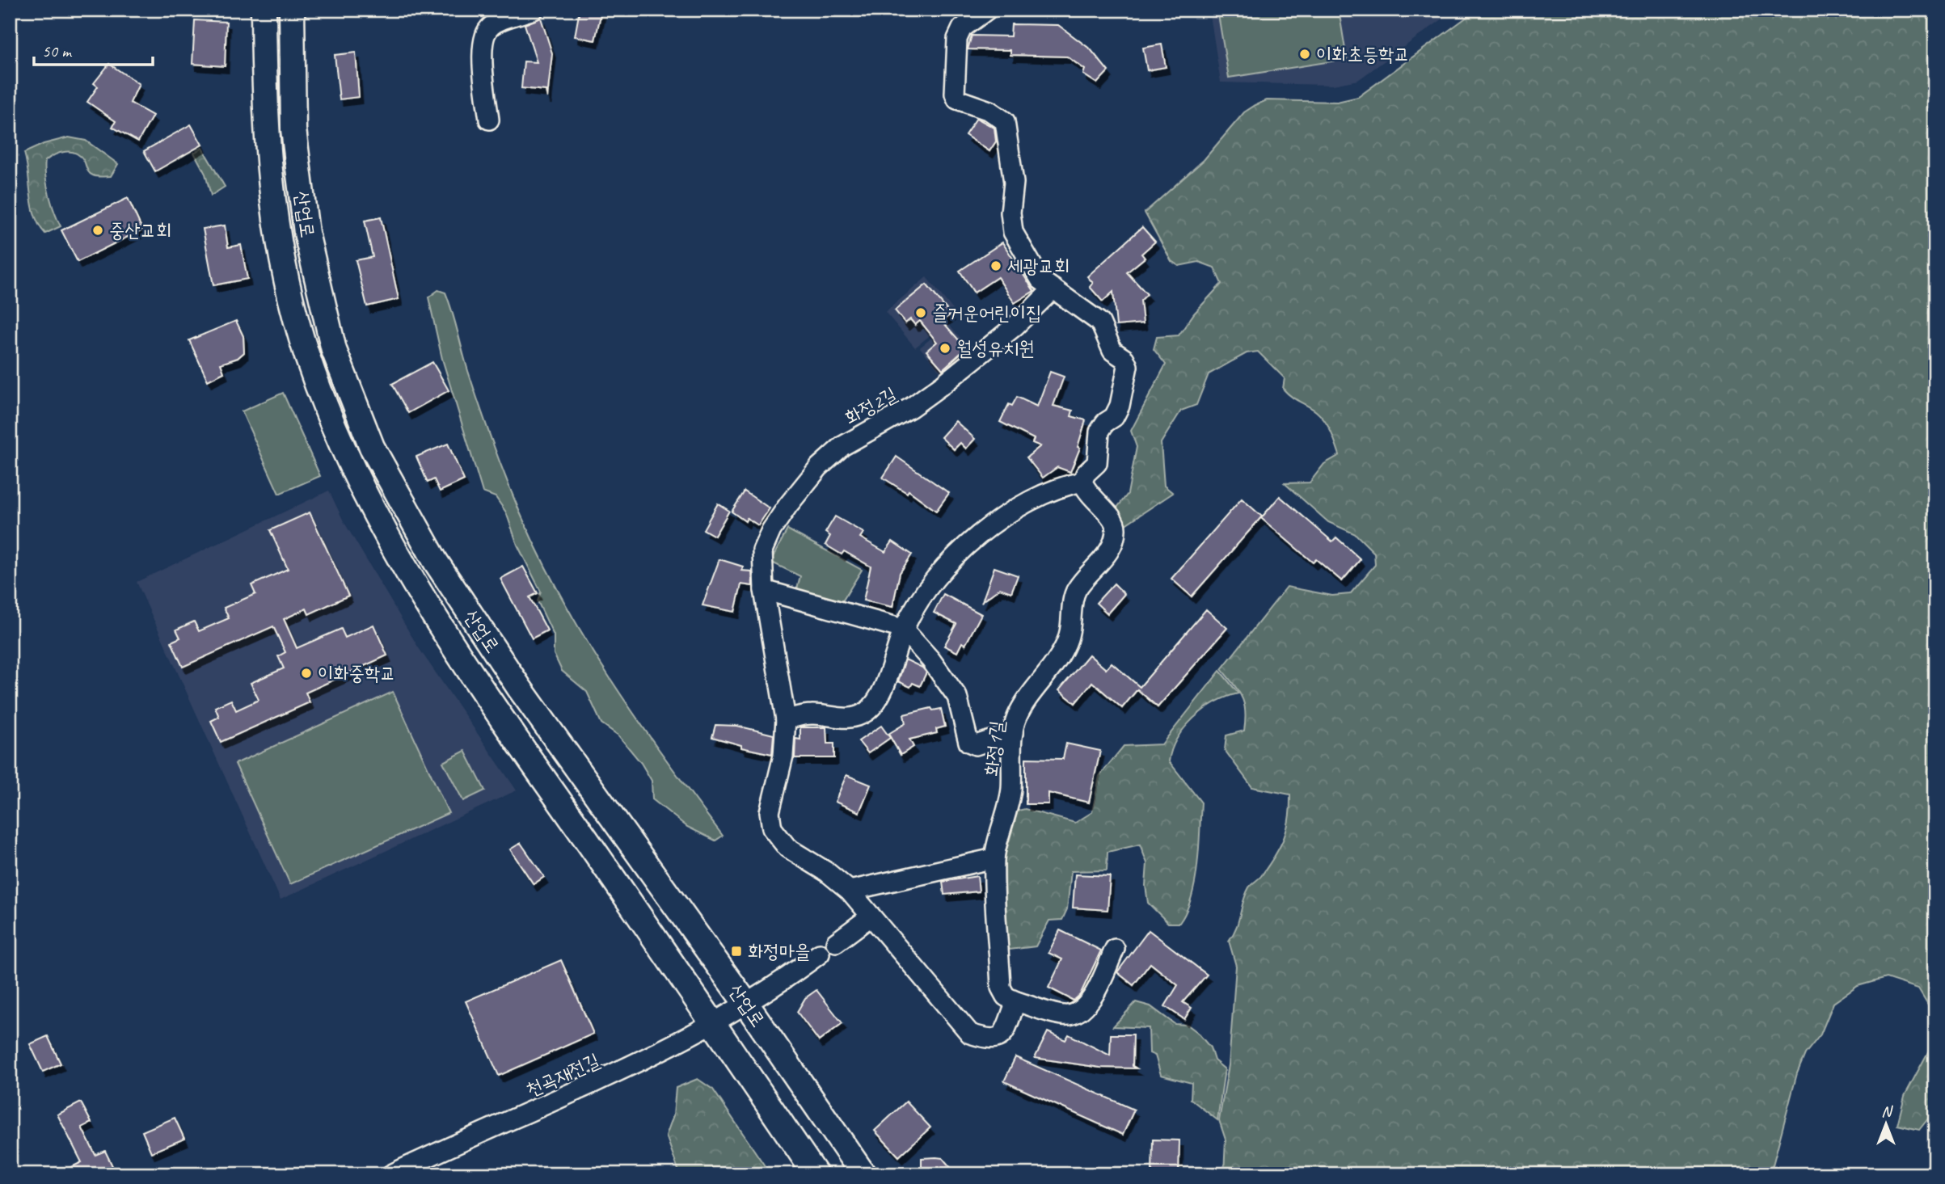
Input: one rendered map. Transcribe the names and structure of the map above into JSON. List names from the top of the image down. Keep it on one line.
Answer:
{"streets":{"main road":["산업로"],"street":["화정2길","화정1길","천곡재전길"]},"crossings":[["산업로","천곡재전길"]],"places":{"other":["이화초등학교","중산교회","세광교회","즐거운어린이집","월성유치원","이화중학교"],"transit":["화정마을"]},"scale_bar":"50 m","north":"top"}
